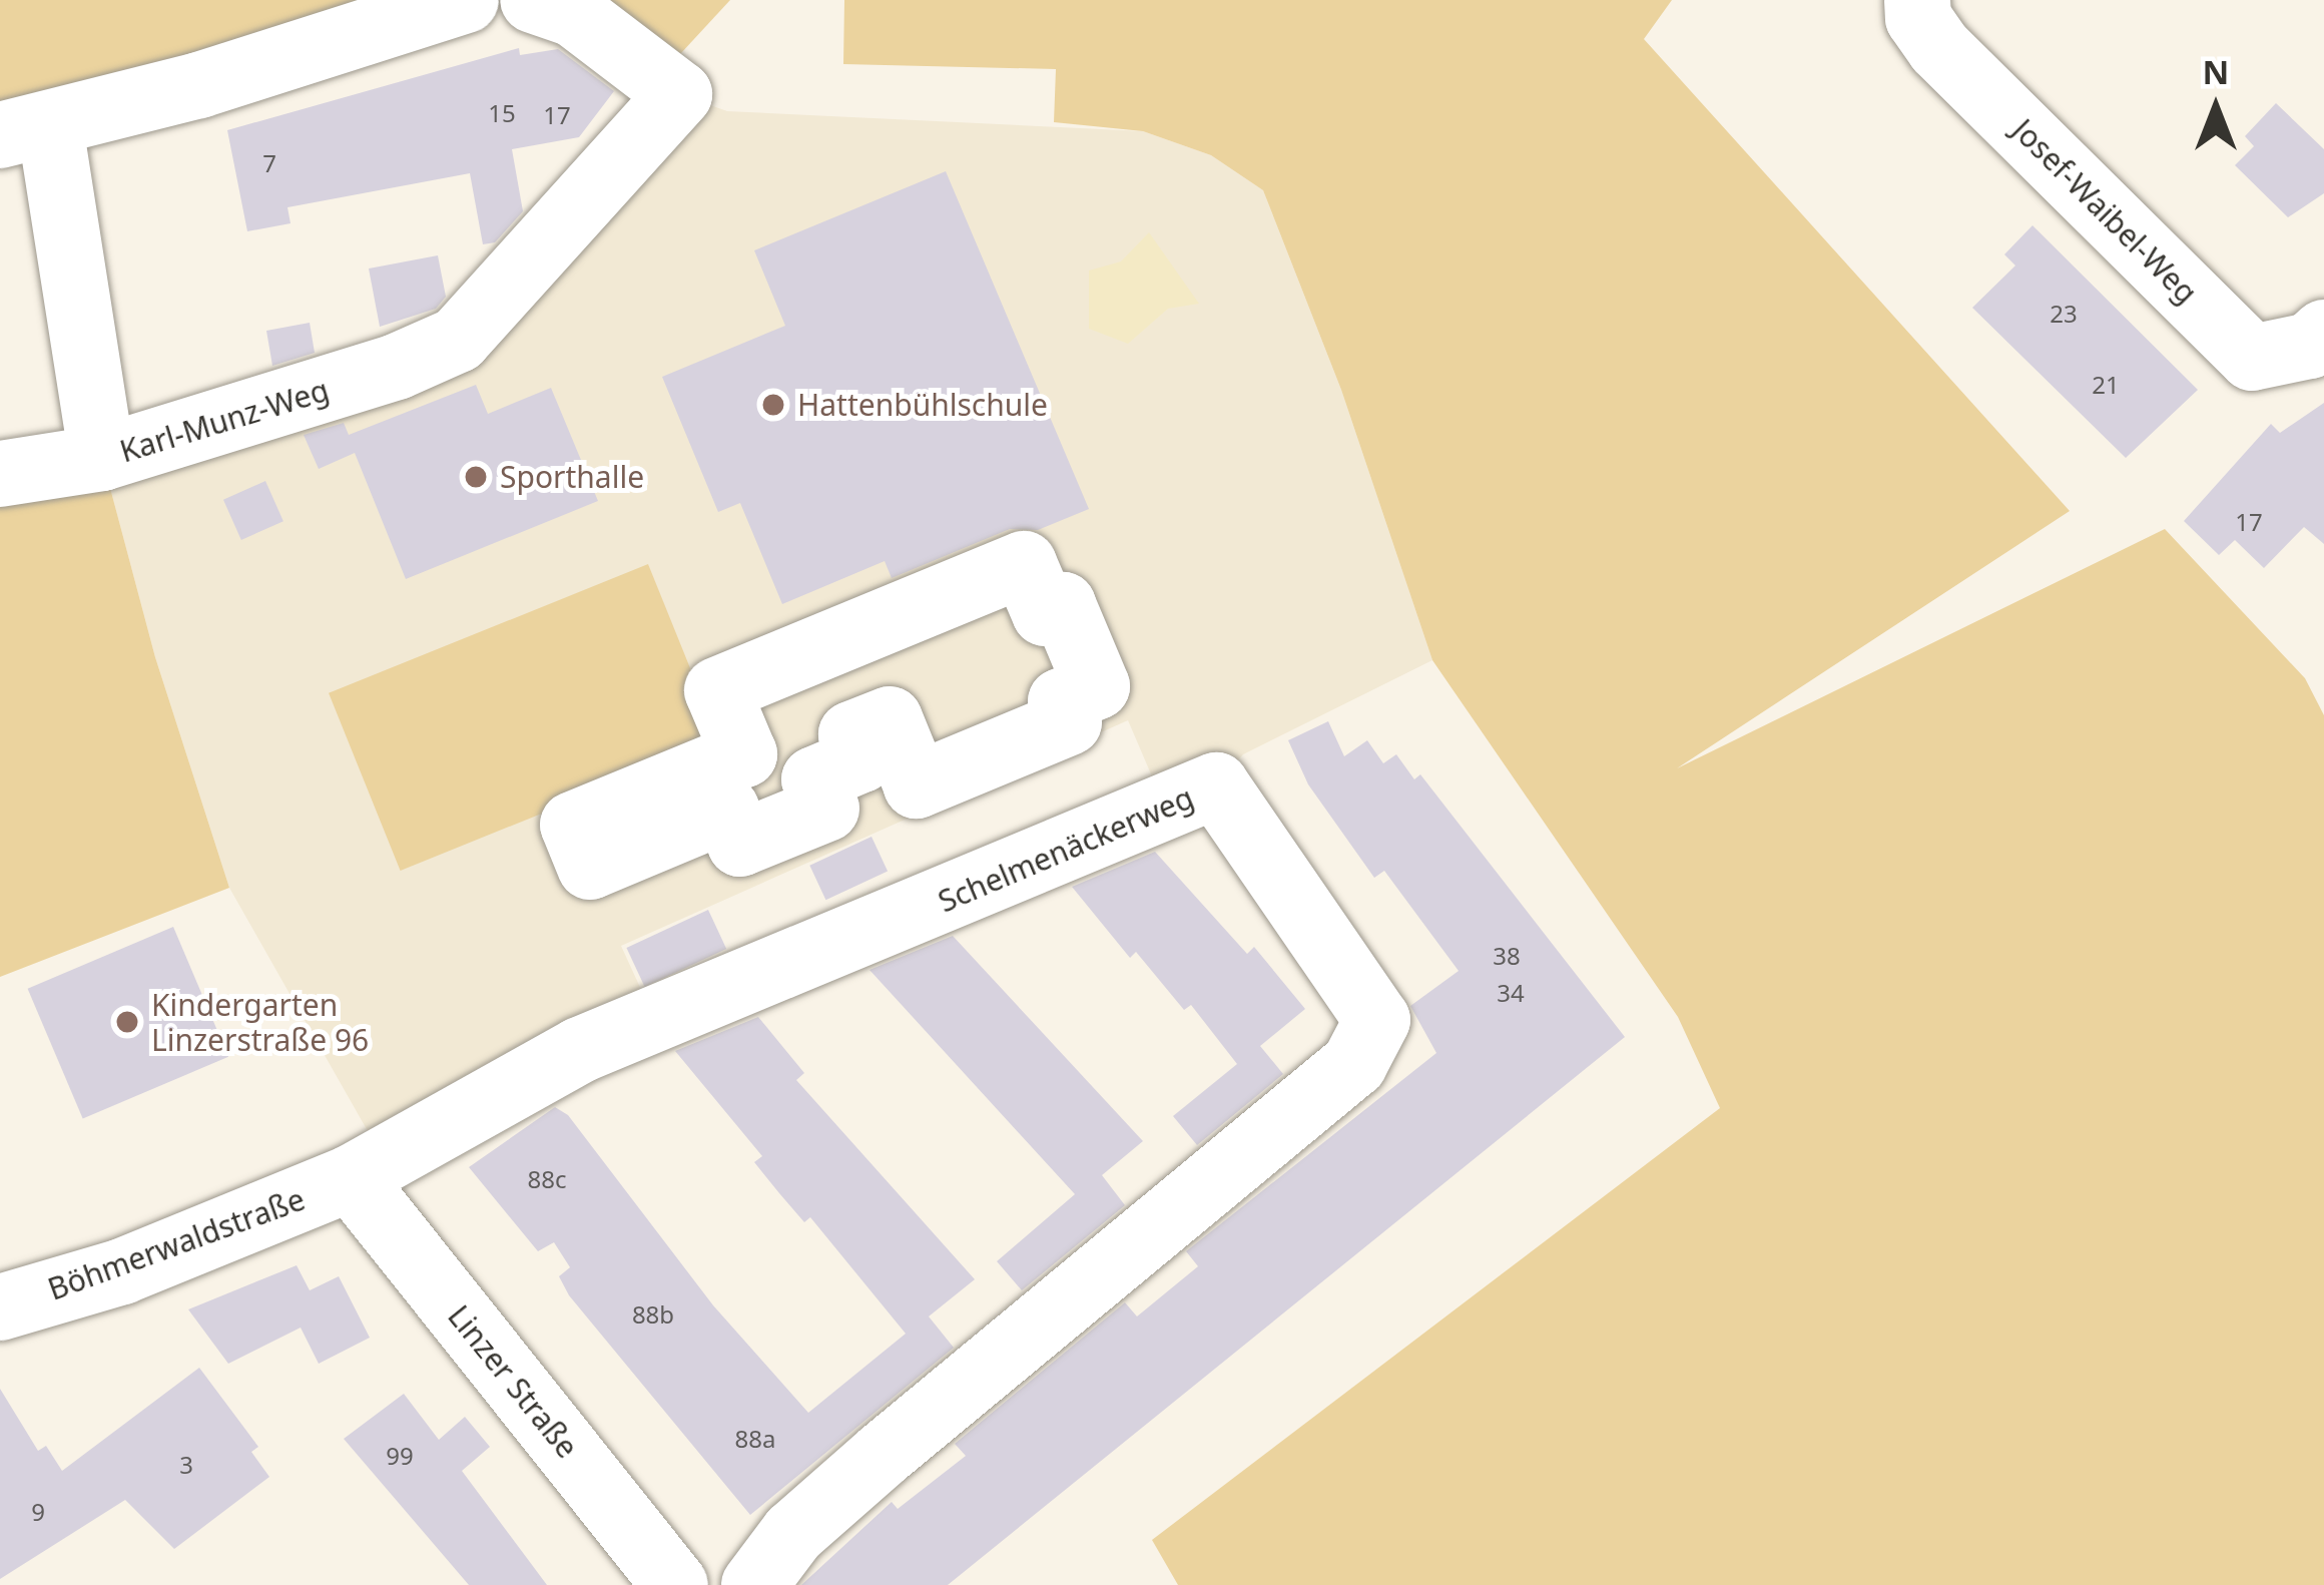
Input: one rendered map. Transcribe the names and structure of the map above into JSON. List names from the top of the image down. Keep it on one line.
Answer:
{"streets":{"street":["Josef-Waibel-Weg","Karl-Munz-Weg","Schelmenäckerweg","Böhmerwaldstraße","Linzer Straße"]},"crossings":[["Schelmenäckerweg","Böhmerwaldstraße"],["Schelmenäckerweg","Linzer Straße"],["Böhmerwaldstraße","Linzer Straße"]],"places":["Hattenbühlschule","Sporthalle","Kindergarten Linzerstraße 96"],"house_numbers":["15","17","7","23","21","17","38","34","88c","88b","88a","99","3","9"],"north":"top"}
